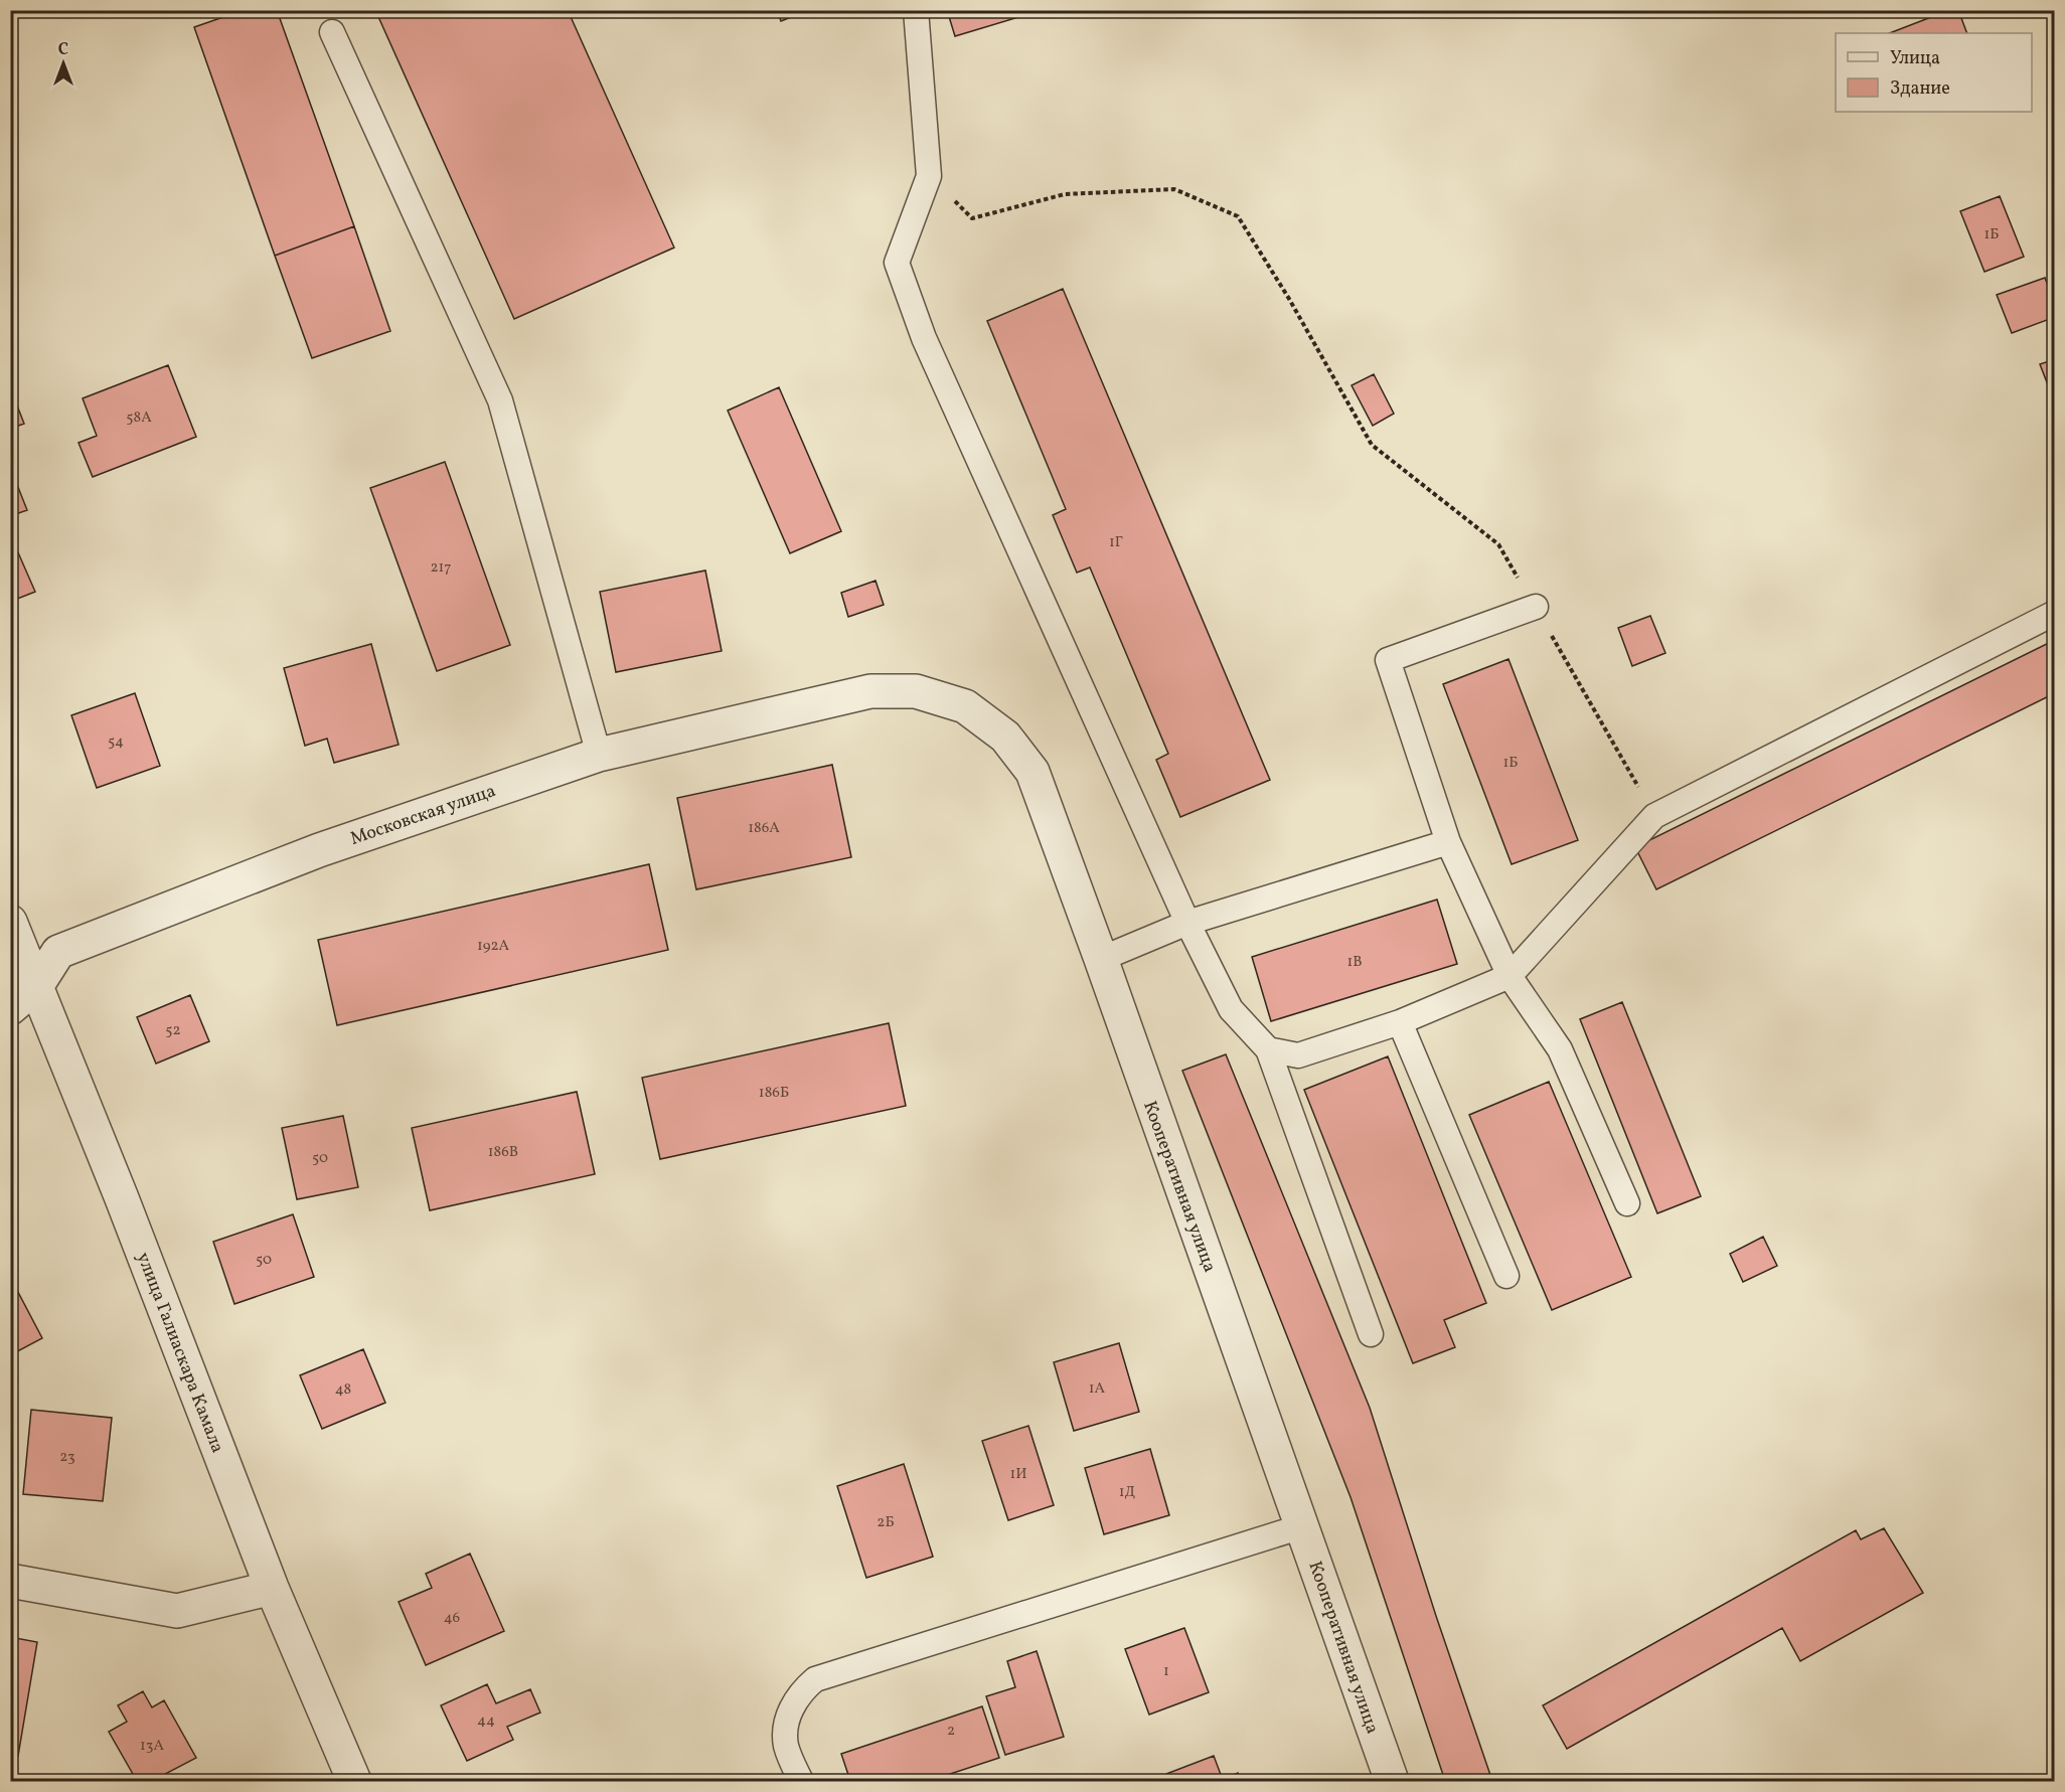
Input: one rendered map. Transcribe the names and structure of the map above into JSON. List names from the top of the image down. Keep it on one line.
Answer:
{"streets":{"street":["Московская улица","Кооперативная улица","улица Галиаскара Камала"]},"crossings":[["Московская улица","Кооперативная улица"],["Московская улица","улица Галиаскара Камала"]],"house_numbers":["1Б","58А","1Г","217","54","1Б","186А","192А","1В","52","186Б","186В","50","50","1А","48","23","1И","1Д","2Б","46","1","44","2","13А"],"legend":["Улица","Здание"],"north":"top"}
